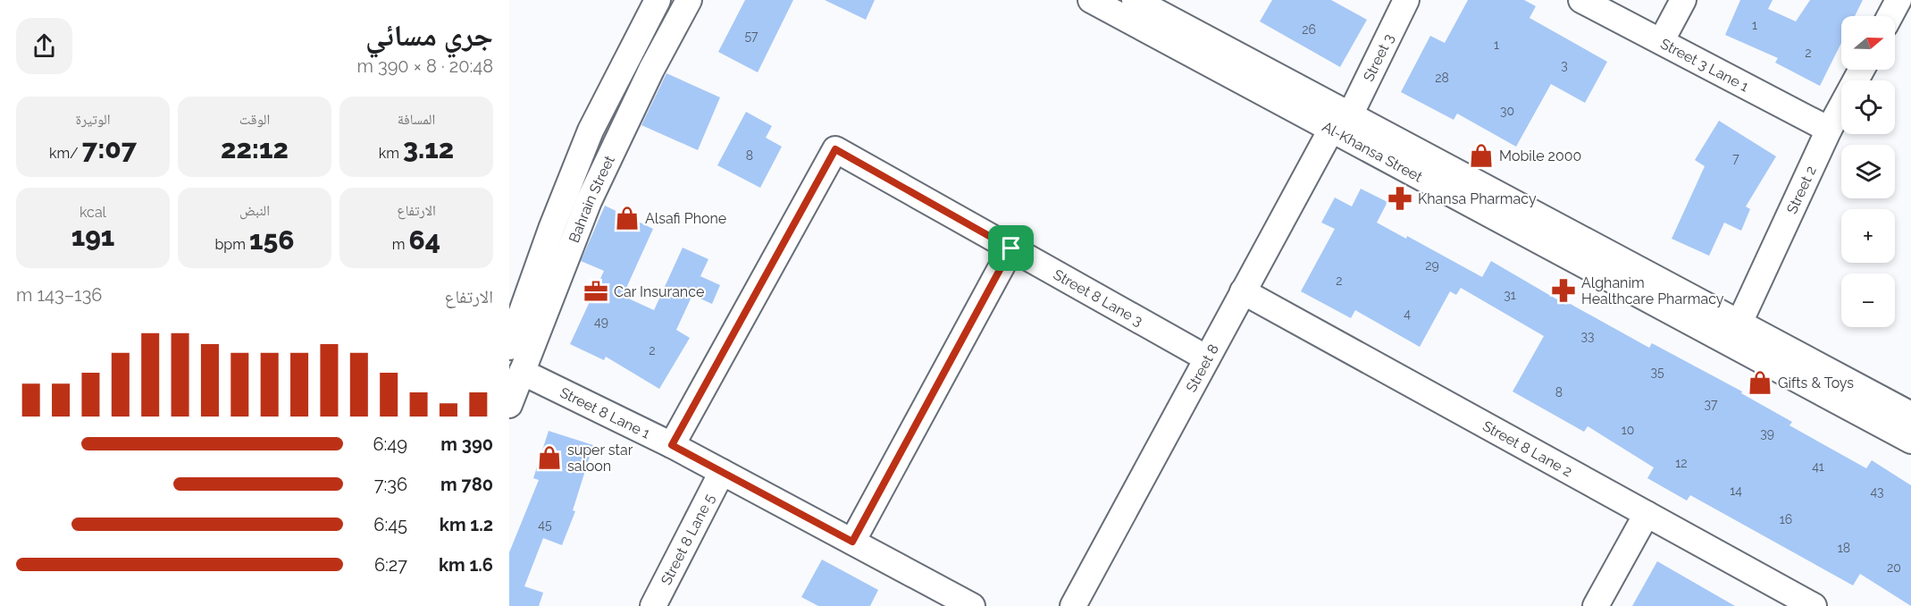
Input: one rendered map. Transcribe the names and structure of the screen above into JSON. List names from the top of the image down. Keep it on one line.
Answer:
{"streets":{"street":["Street 3","Street 3 Lane 1","Al-Khansa Street","Street 2","Bahrain Street","Street 8 Lane 3","Street 8","Street 8 Lane 1","Street 8 Lane 2","Street 8 Lane 5"]},"crossings":[["Street 3","Al-Khansa Street"],["Street 3","Street 8"],["Street 3 Lane 1","Street 2"],["Al-Khansa Street","Street 2"],["Al-Khansa Street","Street 8"],["Bahrain Street","Street 8 Lane 1"],["Street 8 Lane 3","Street 8"],["Street 8 Lane 3","Street 8 Lane 1"],["Street 8","Street 8 Lane 2"],["Street 8 Lane 1","Street 8 Lane 5"]],"places":{"shop":["Mobile 2000","Alsafi Phone","Gifts & Toys","super star saloon"],"pharmacy":["Khansa Pharmacy","Alghanim Healthcare Pharmacy"],"office":["Car Insurance"]},"house_numbers":["1","26","57","1","2","3","28","30","8","7","29","2","31","4","49","33","2","35","8","37","10","39","12","41","14","43","16","45","18","20"],"north":"right","page":{"heading":["جري مسائي","20:48 · 8 × 390 m"],"map_buttons":["+","−"],"stats":[["المسافة","3.12 km"],["الوقت","22:12"],["الوتيرة","7:07 /km"],["الارتفاع","64 m"],["النبض","156 bpm"],["kcal","191"]],"chart":["الارتفاع","136–143 m"],"list":[{"name":"390 m","note":"6:49"},{"name":"780 m","note":"7:36"},{"name":"1.2 km","note":"6:45"},{"name":"1.6 km","note":"6:27"}]}}
